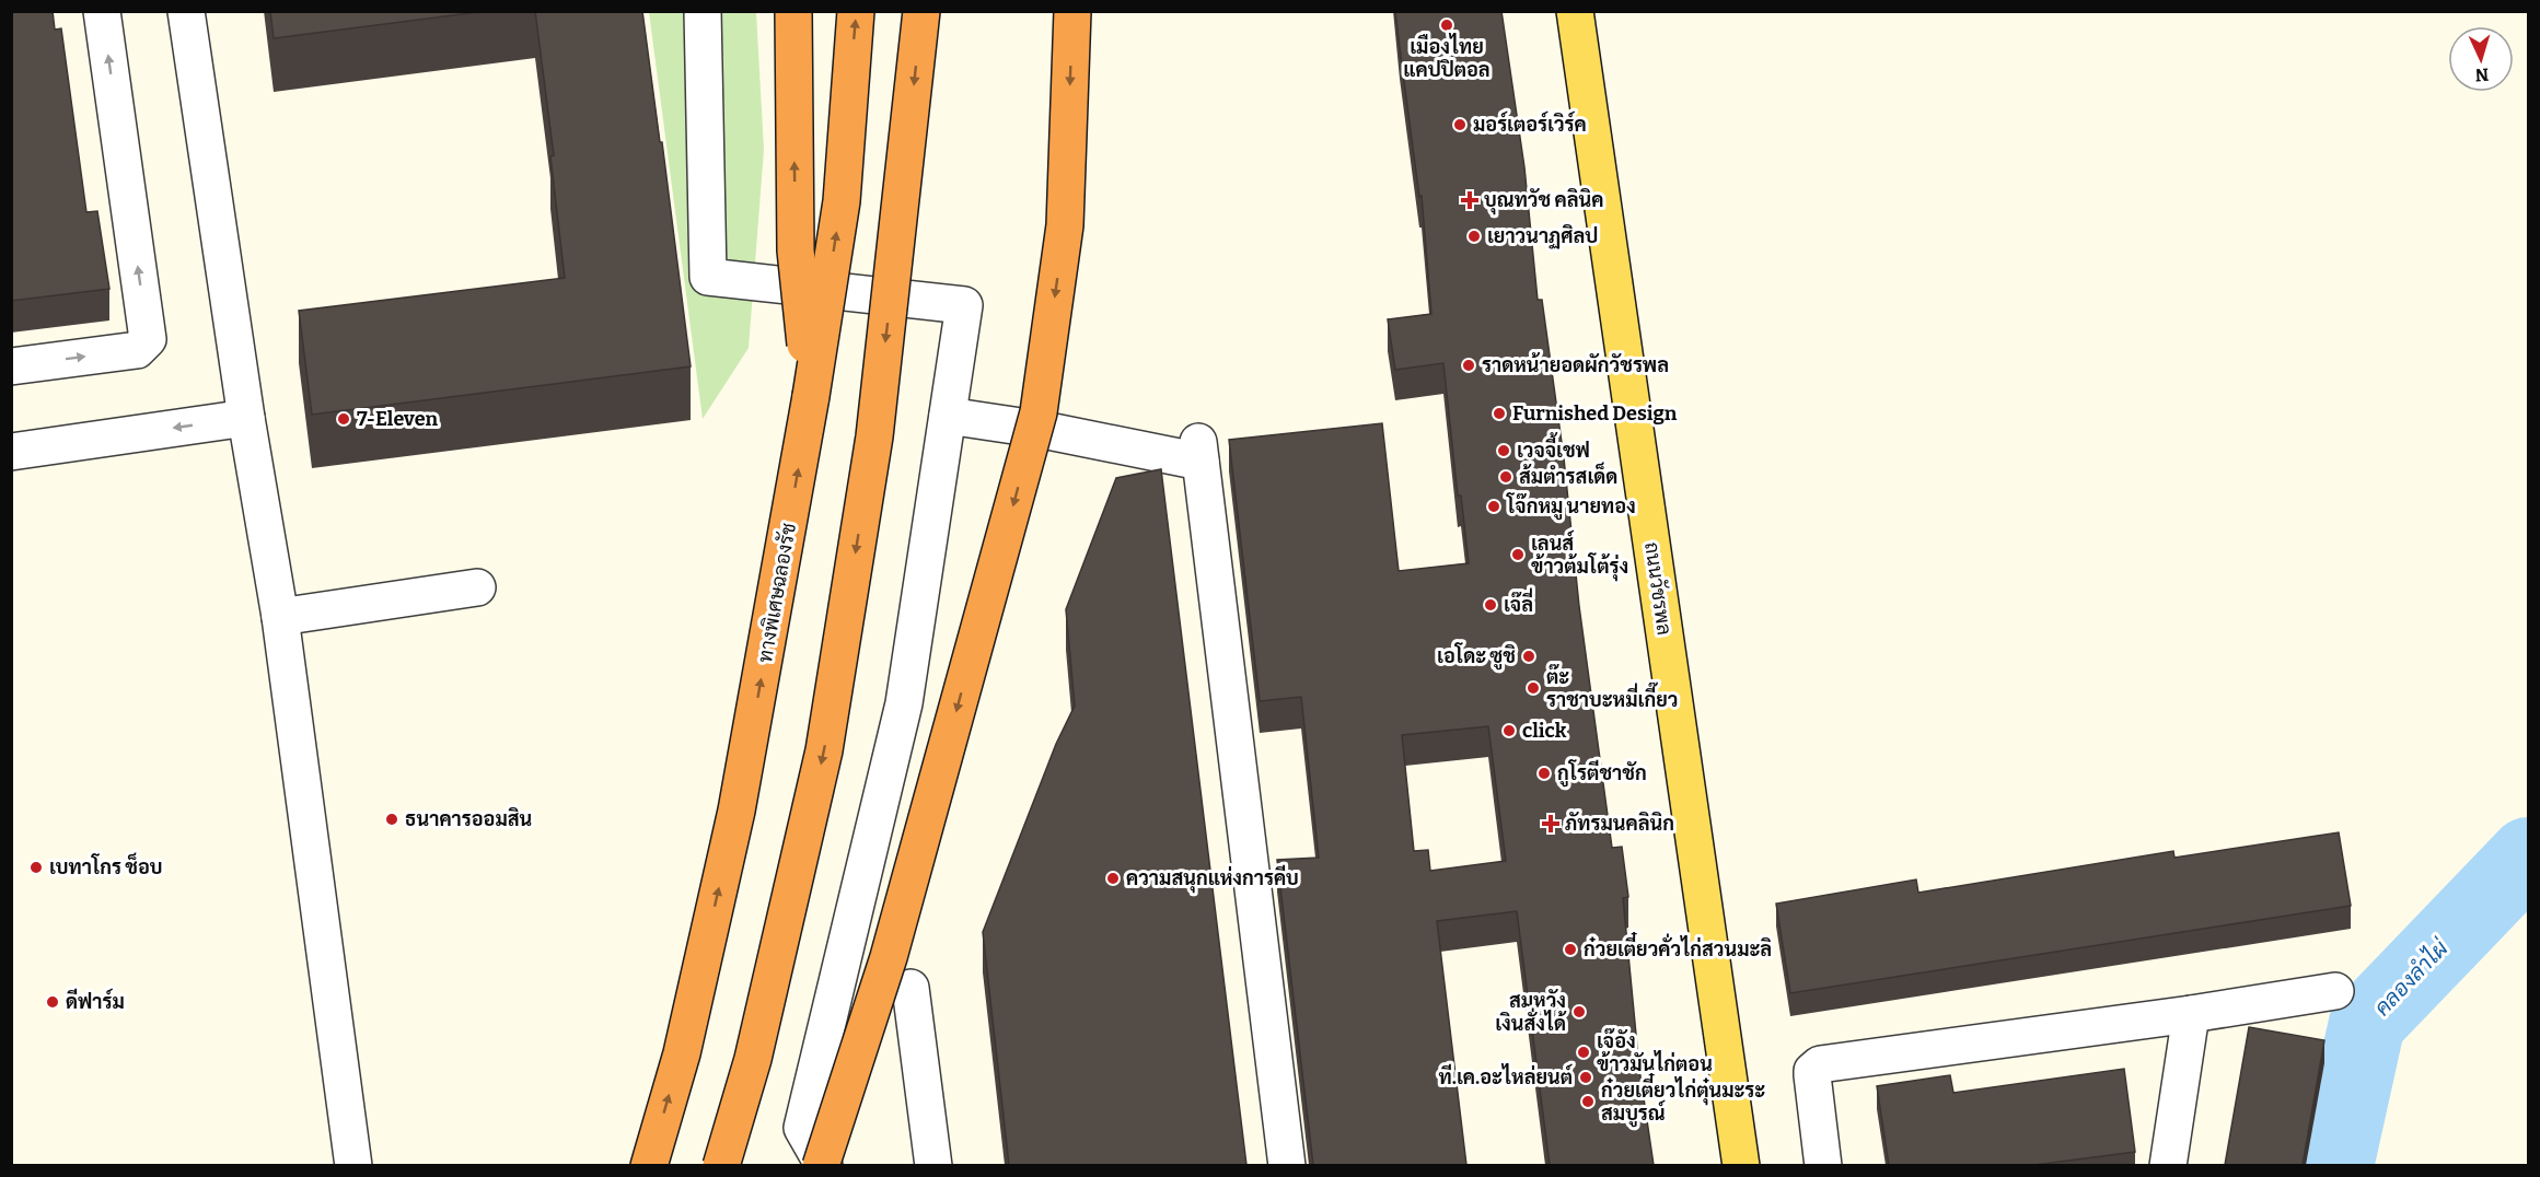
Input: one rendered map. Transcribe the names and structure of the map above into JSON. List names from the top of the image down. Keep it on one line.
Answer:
{"streets":{"highway":["ทางพิเศษฉลองรัช"],"main road":["ถนนวัชรพล"]},"water":["คลองลำไผ่"],"places":{"other":["เมืองไทย แคปปิตอล","มอร์เตอร์เวิร์ค","เยาวนาฏศิลป","ราดหน้ายอดผักวัชรพล","Furnished Design","7-Eleven","เวจจี้เชฟ","ส้มตำรสเด็ด","โจ๊กหมู นายทอง","เลนส์ ข้าวต้มโต้รุ่ง","เจ๊ลี่","เอโดะ ซูชิ","ต๊ะ ราชาบะหมี่เกี๊ยว","click","กูโรตีชาชัก","ธนาคารออมสิน","เบทาโกร ช็อบ","ความสนุกแห่งการคีบ","ก๋วยเตี๋ยวคั่วไก่สวนมะลิ","ดีฟาร์ม","สมหวัง เงินสั่งได้","เจ๊อัง ข้าวมันไก่ตอน","ที.เค.อะไหล่ยนต์","ก๋วยเตี๋ยวไก่ตุ๋นมะระ สมบูรณ์"],"health":["บุณทวัช คลินิค","ภัทรมนคลินิก"]},"north":"bottom"}
